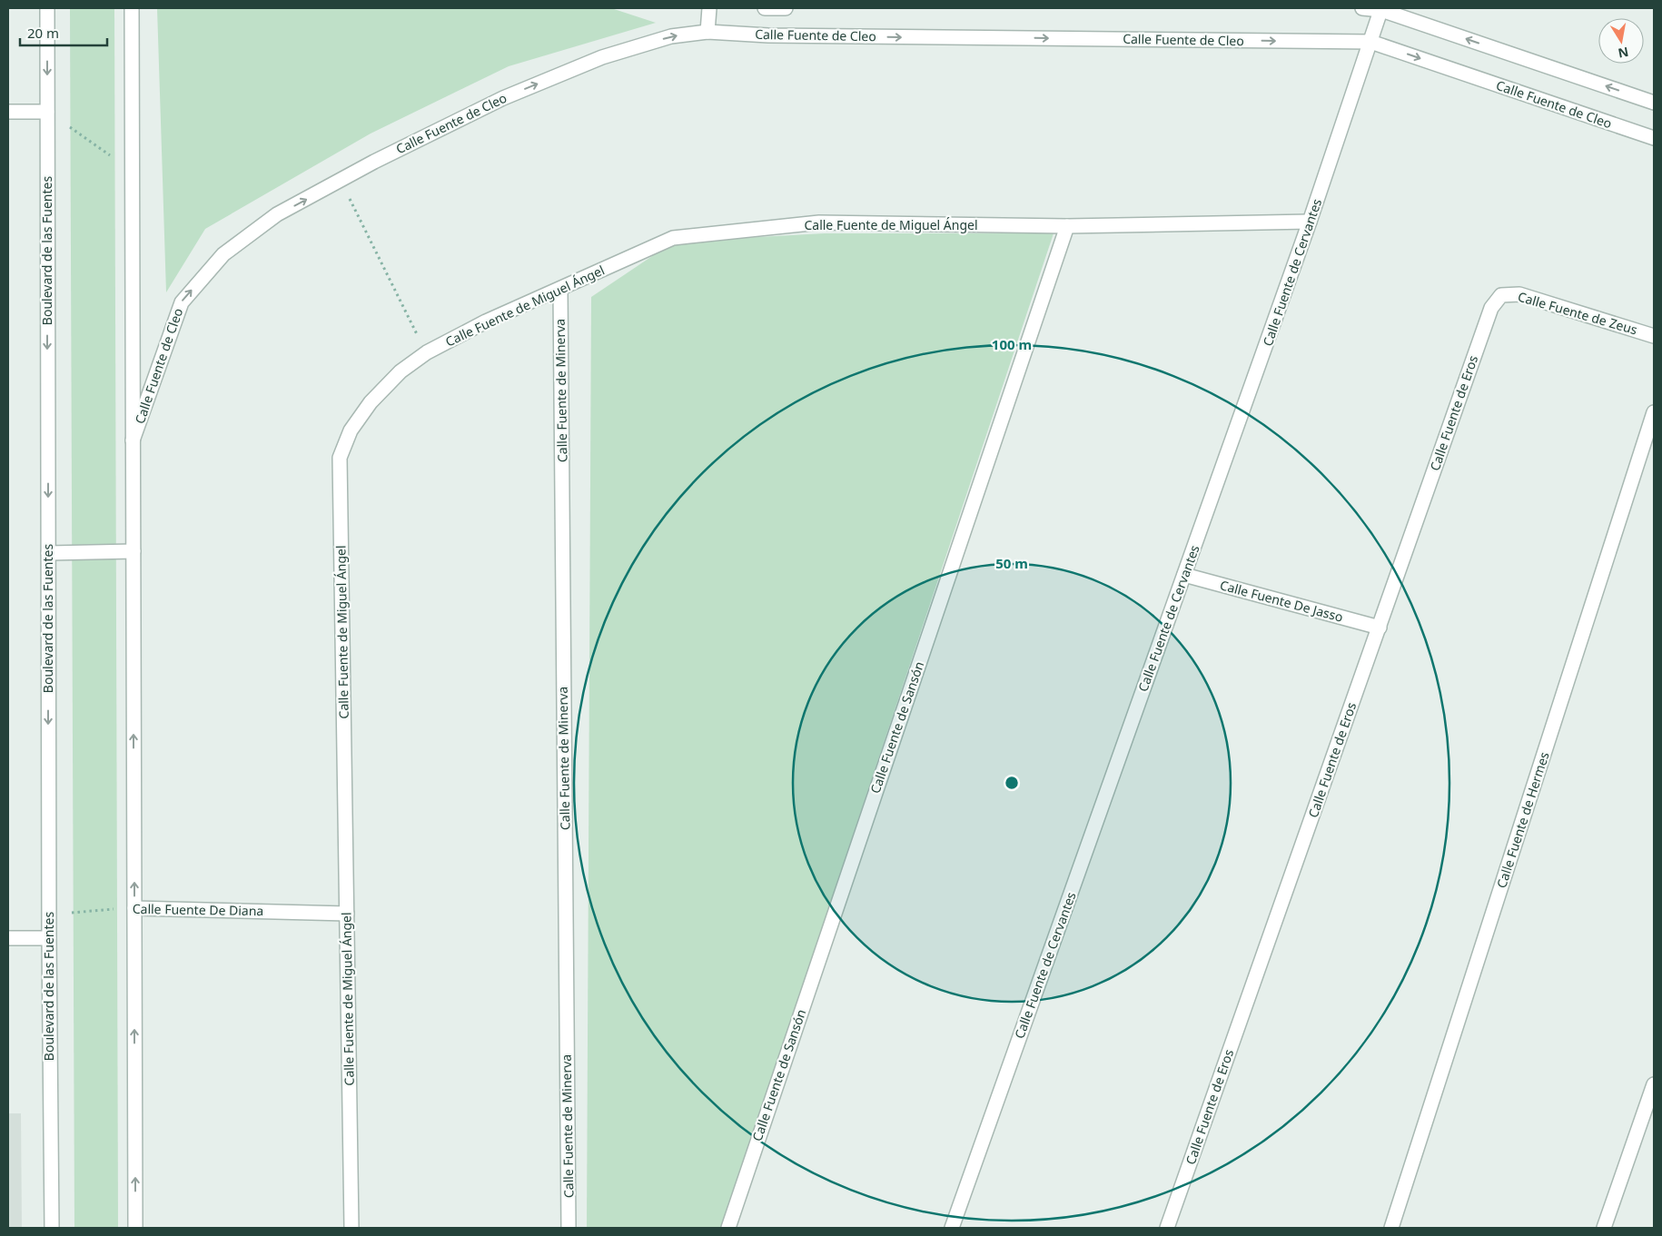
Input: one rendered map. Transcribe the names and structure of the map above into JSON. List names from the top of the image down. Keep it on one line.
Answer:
{"streets":{"street":["Calle Fuente de Cleo","Calle Fuente de Miguel Ángel","Boulevard de las Fuentes","Calle Fuente de Cervantes","Calle Fuente de Zeus","Calle Fuente de Minerva","Calle Fuente de Eros","Calle Fuente De Jasso","Calle Fuente de Sansón","Calle Fuente de Hermes","Calle Fuente De Diana"]},"crossings":[["Calle Fuente de Cleo","Calle Fuente de Cervantes"],["Calle Fuente de Miguel Ángel","Calle Fuente de Cervantes"],["Calle Fuente de Miguel Ángel","Calle Fuente de Minerva"],["Calle Fuente de Miguel Ángel","Calle Fuente de Sansón"],["Calle Fuente de Miguel Ángel","Calle Fuente De Diana"],["Boulevard de las Fuentes","Calle Fuente De Diana"],["Calle Fuente de Cervantes","Calle Fuente De Jasso"],["Calle Fuente de Zeus","Calle Fuente de Eros"],["Calle Fuente de Eros","Calle Fuente De Jasso"]],"one_way":["Calle Fuente de Cleo"],"scale_bar":"20 m","north":"bottom","rings":["100 m","50 m"]}
